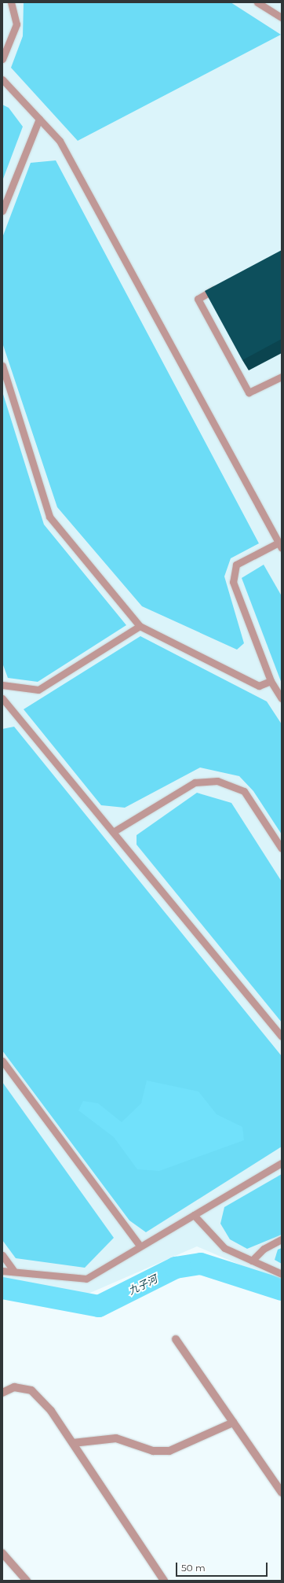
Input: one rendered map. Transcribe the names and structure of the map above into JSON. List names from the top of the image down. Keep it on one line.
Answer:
{"water":["九子河"],"scale_bar":"50 m"}
